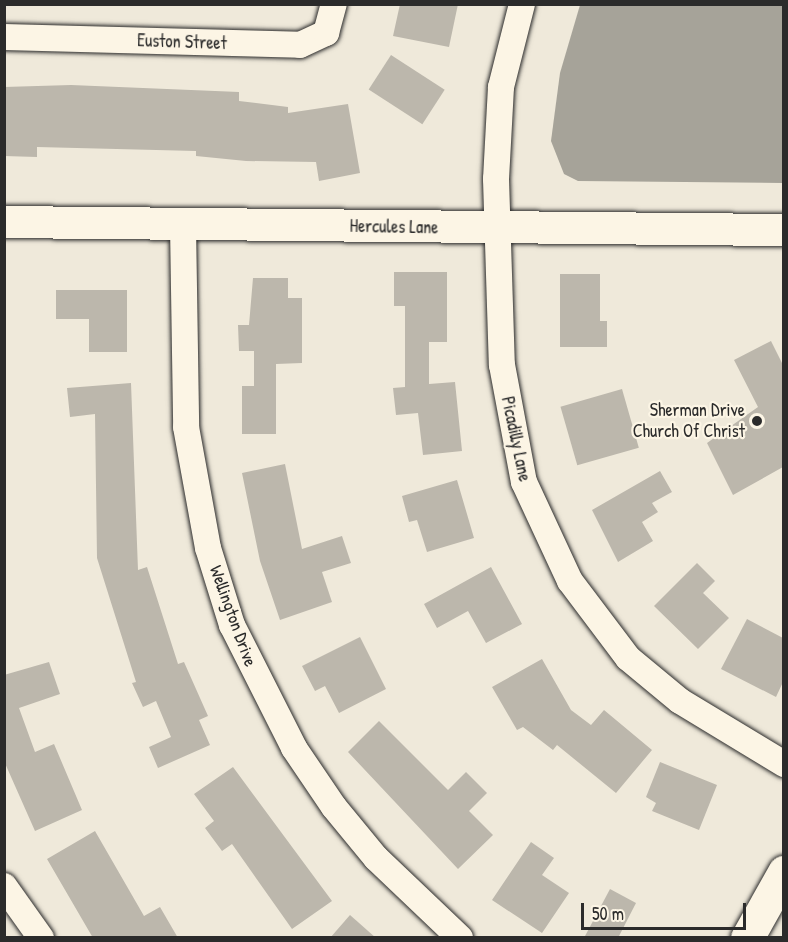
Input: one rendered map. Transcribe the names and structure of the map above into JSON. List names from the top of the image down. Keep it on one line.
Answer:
{"streets":{"street":["Euston Street","Hercules Lane","Picadilly Lane","Wellington Drive"]},"crossings":[["Hercules Lane","Picadilly Lane"],["Hercules Lane","Wellington Drive"]],"places":["Sherman Drive Church Of Christ"],"scale_bar":"50 m"}
